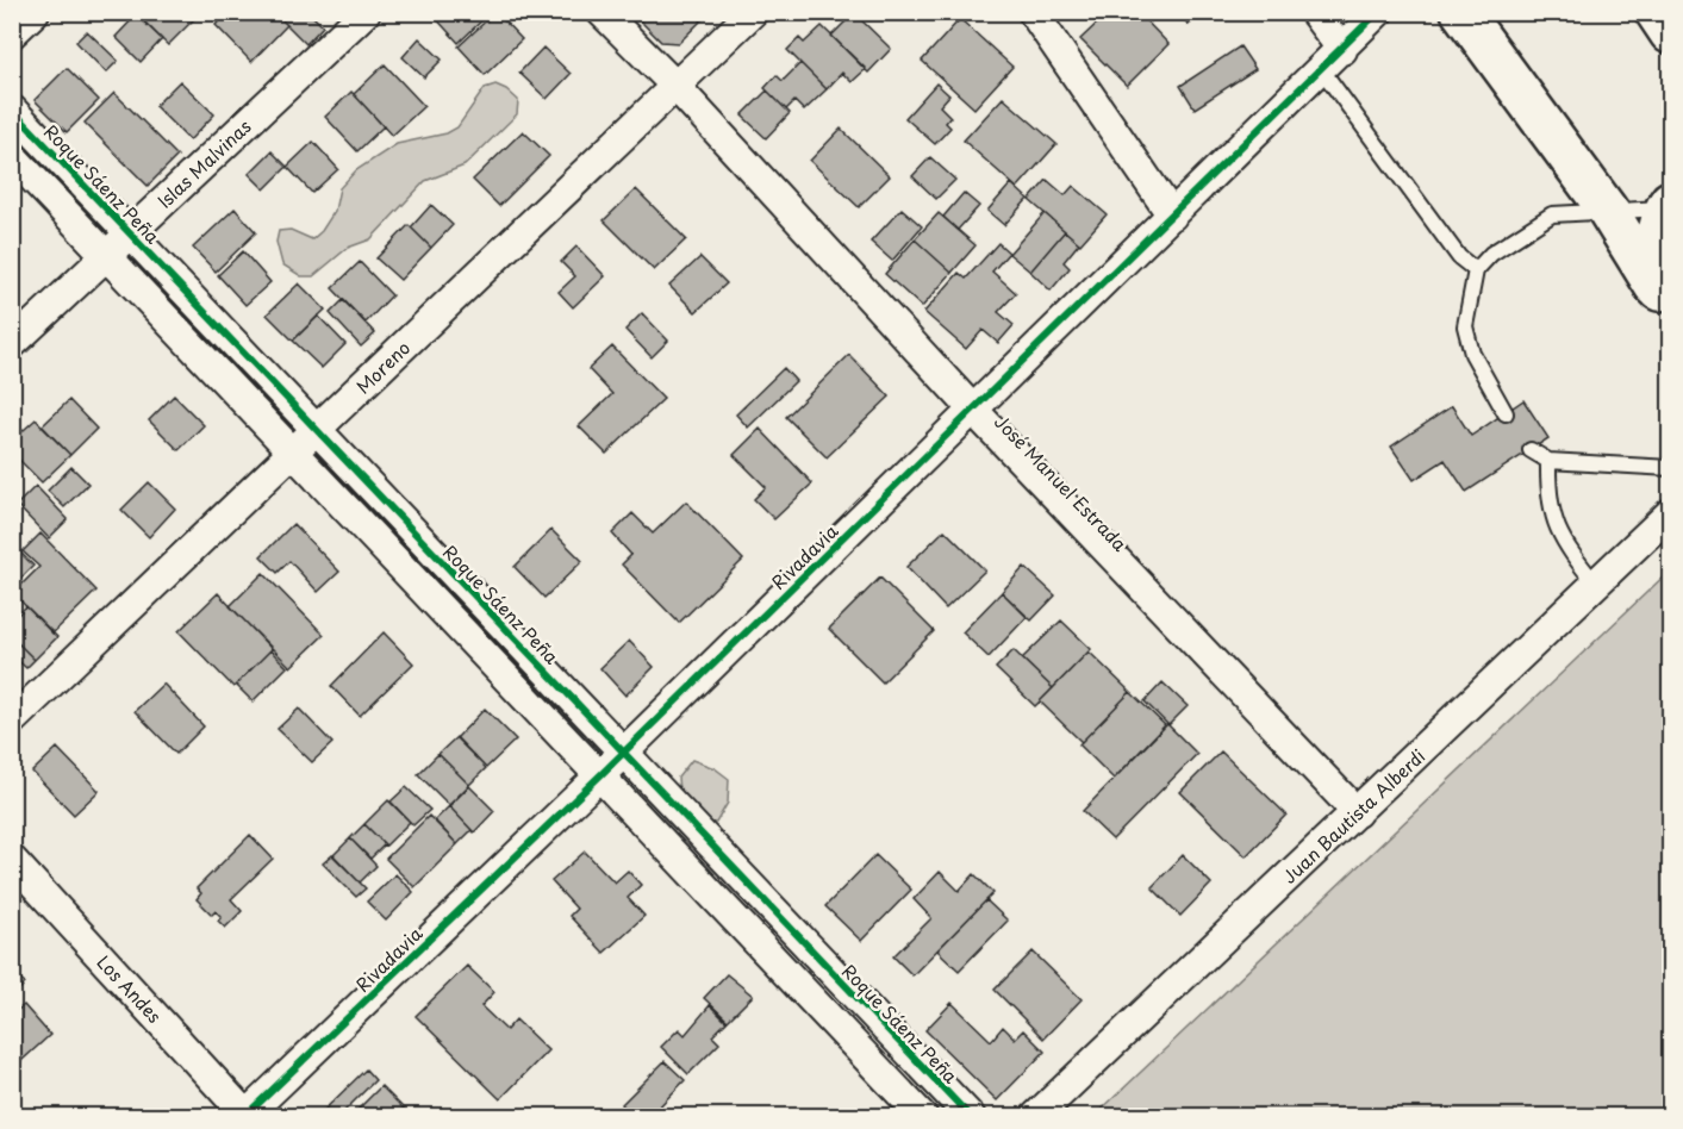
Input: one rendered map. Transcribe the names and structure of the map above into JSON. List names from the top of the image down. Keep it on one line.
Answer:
{"streets":{"street":["Islas Malvinas","Roque Sáenz Peña","Moreno","José Manuel Estrada","Rivadavia","Juan Bautista Alberdi","Los Andes"]},"crossings":[["Islas Malvinas","Roque Sáenz Peña"],["Roque Sáenz Peña","Moreno"],["Roque Sáenz Peña","Rivadavia"],["Moreno","José Manuel Estrada"],["José Manuel Estrada","Rivadavia"],["José Manuel Estrada","Juan Bautista Alberdi"],["Rivadavia","Los Andes"]]}
